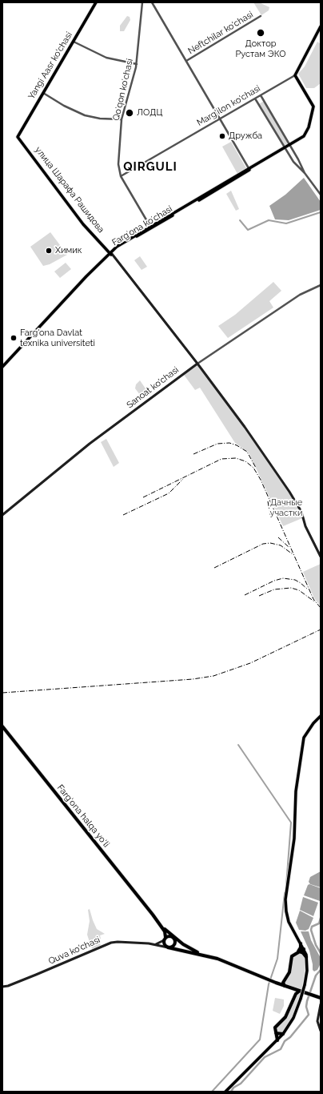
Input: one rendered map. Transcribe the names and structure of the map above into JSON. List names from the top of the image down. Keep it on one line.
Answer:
{"streets":{"highway":["Farg‘ona halqa yo‘li"],"main road":["Yangi Aasr ko'chasi","улица Шарафа Рашидова","Fargʻona koʻchasi","Sanoat ko'chasi","Quva ko'chasi"],"street":["Neftchilar ko'chasi","Qoʻqon koʻchasi","Marg'ilon ko'chasi"]},"crossings":[["Yangi Aasr ko'chasi","улица Шарафа Рашидова"],["Qoʻqon koʻchasi","Marg'ilon ko'chasi"],["Qoʻqon koʻchasi","Fargʻona koʻchasi"],["Marg'ilon ko'chasi","Fargʻona koʻchasi"],["улица Шарафа Рашидова","Fargʻona koʻchasi"],["Farg‘ona halqa yo‘li","Quva ko'chasi"]],"districts":["QIRGULI"],"parks":["Дачные участки"],"places":["Доктор Рустам ЭКО","ЛОДЦ","Дружба","Химик","Farg'ona Davlat texnika universiteti"]}
